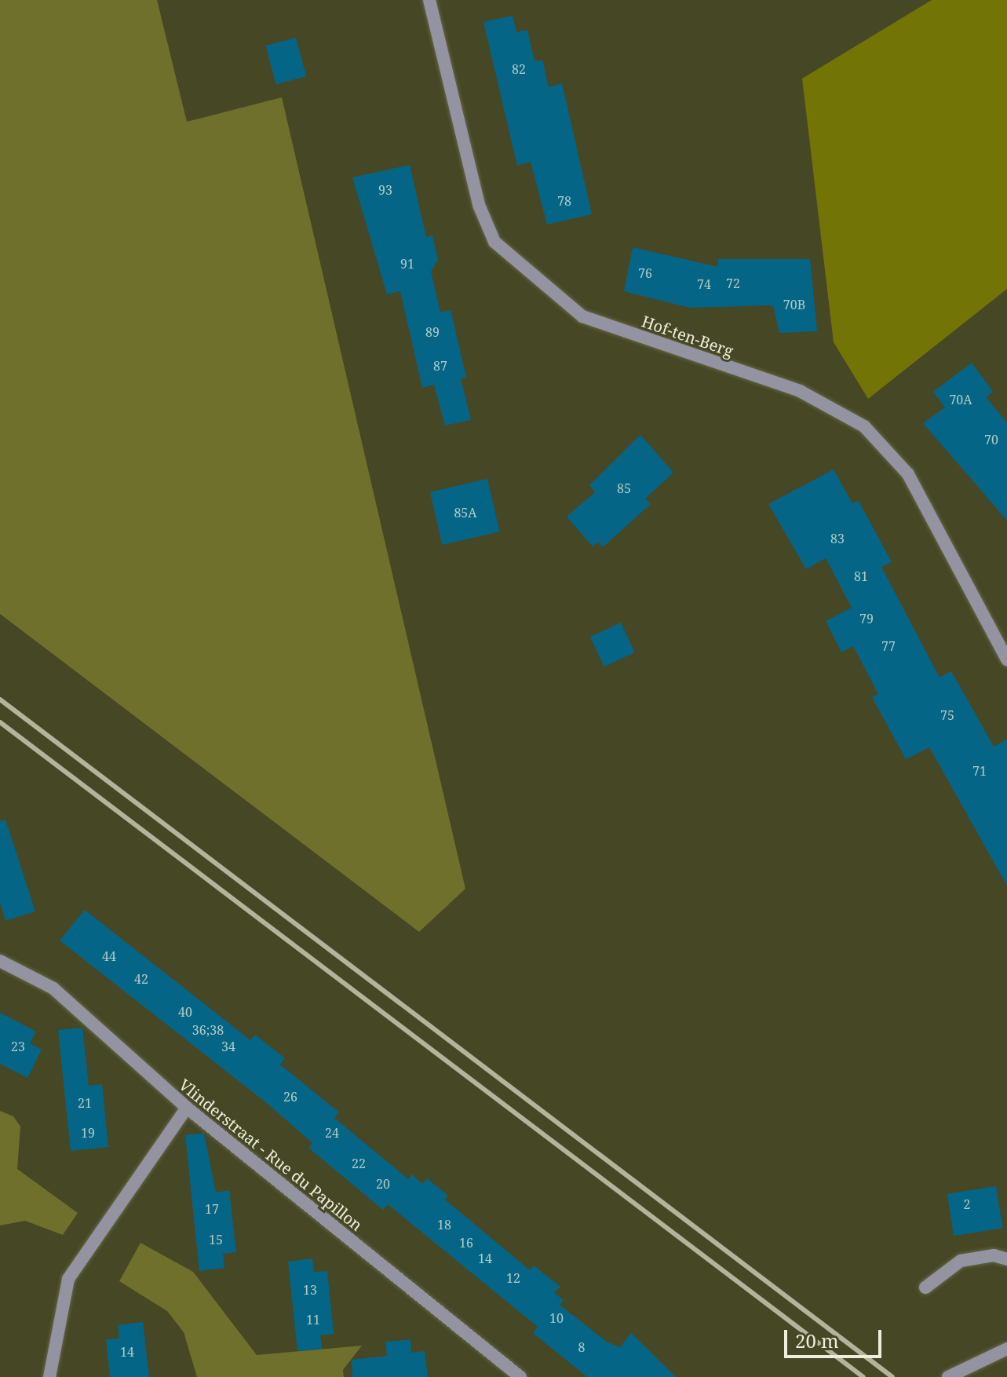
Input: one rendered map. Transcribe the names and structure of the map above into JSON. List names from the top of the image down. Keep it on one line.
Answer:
{"streets":{"street":["Hof-ten-Berg","Vlinderstraat - Rue du Papillon"]},"house_numbers":["82","93","78","91","76","72","74","70B","89","87","70A","70","85","85A","83","81","79","77","75","71","44","42","40","36;38","23","34","26","21","19","24","22","20","2","17","18","15","16","14","12","13","10","11","8","14"],"scale_bar":"20 m"}
